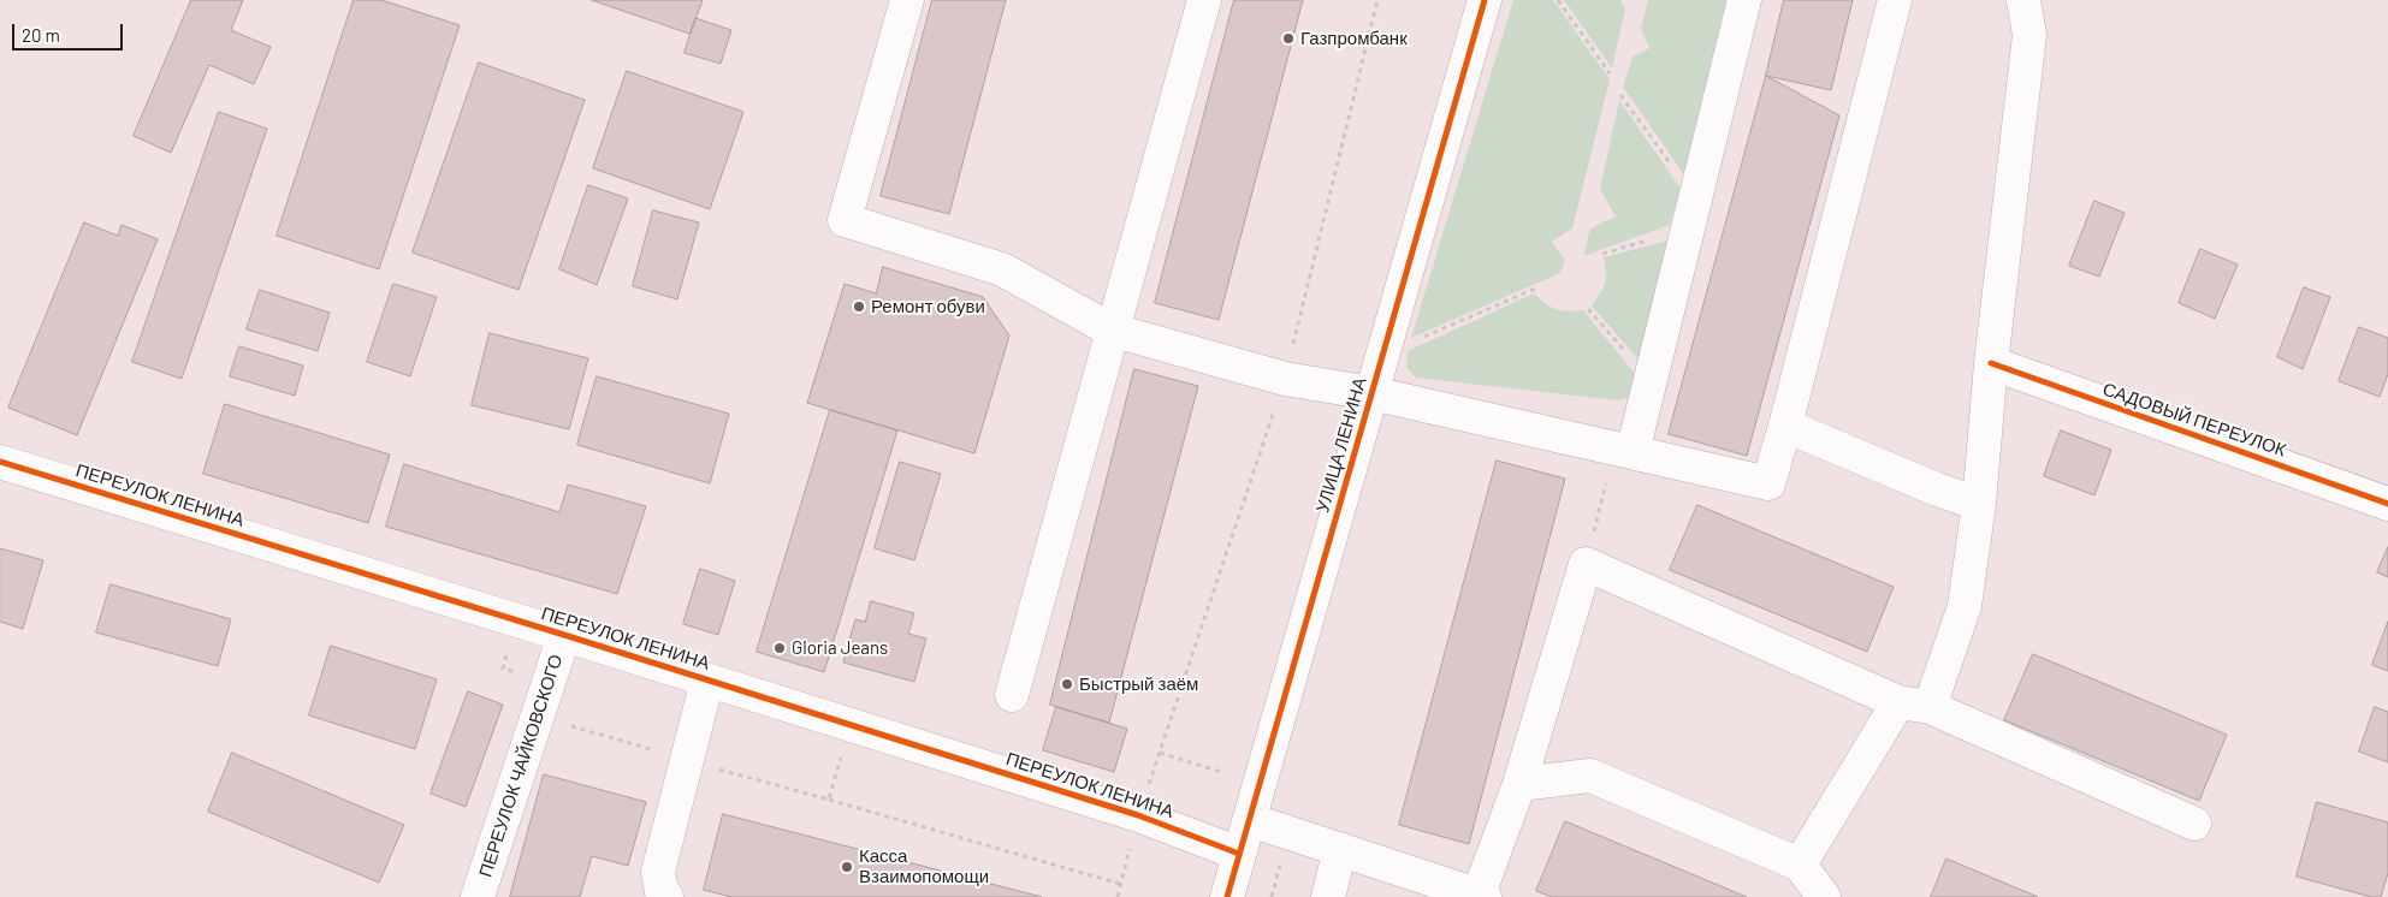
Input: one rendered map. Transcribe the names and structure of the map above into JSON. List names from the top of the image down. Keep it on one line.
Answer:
{"streets":{"street":["САДОВЫЙ ПЕРЕУЛОК","УЛИЦА ЛЕНИНА","ПЕРЕУЛОК ЛЕНИНА","ПЕРЕУЛОК ЧАЙКОВСКОГО"]},"crossings":[["УЛИЦА ЛЕНИНА","ПЕРЕУЛОК ЛЕНИНА"],["ПЕРЕУЛОК ЛЕНИНА","ПЕРЕУЛОК ЧАЙКОВСКОГО"]],"places":["Газпромбанк","Ремонт обуви","Gloria Jeans","Быстрый заём","Касса Взаимопомощи"],"scale_bar":"20 m"}
